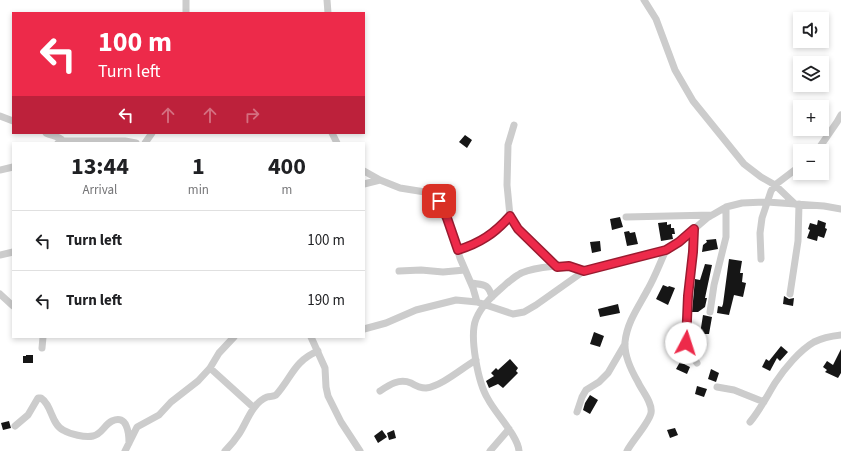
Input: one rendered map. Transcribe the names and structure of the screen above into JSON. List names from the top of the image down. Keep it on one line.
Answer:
{"page":{"map_buttons":["+","−"],"turn":["100 m","Turn left"],"eta":["13:44","Arrival","1","min","400","m"],"list":[{"name":"Turn left","value":"100 m"},{"name":"Turn left","value":"190 m"}]}}
